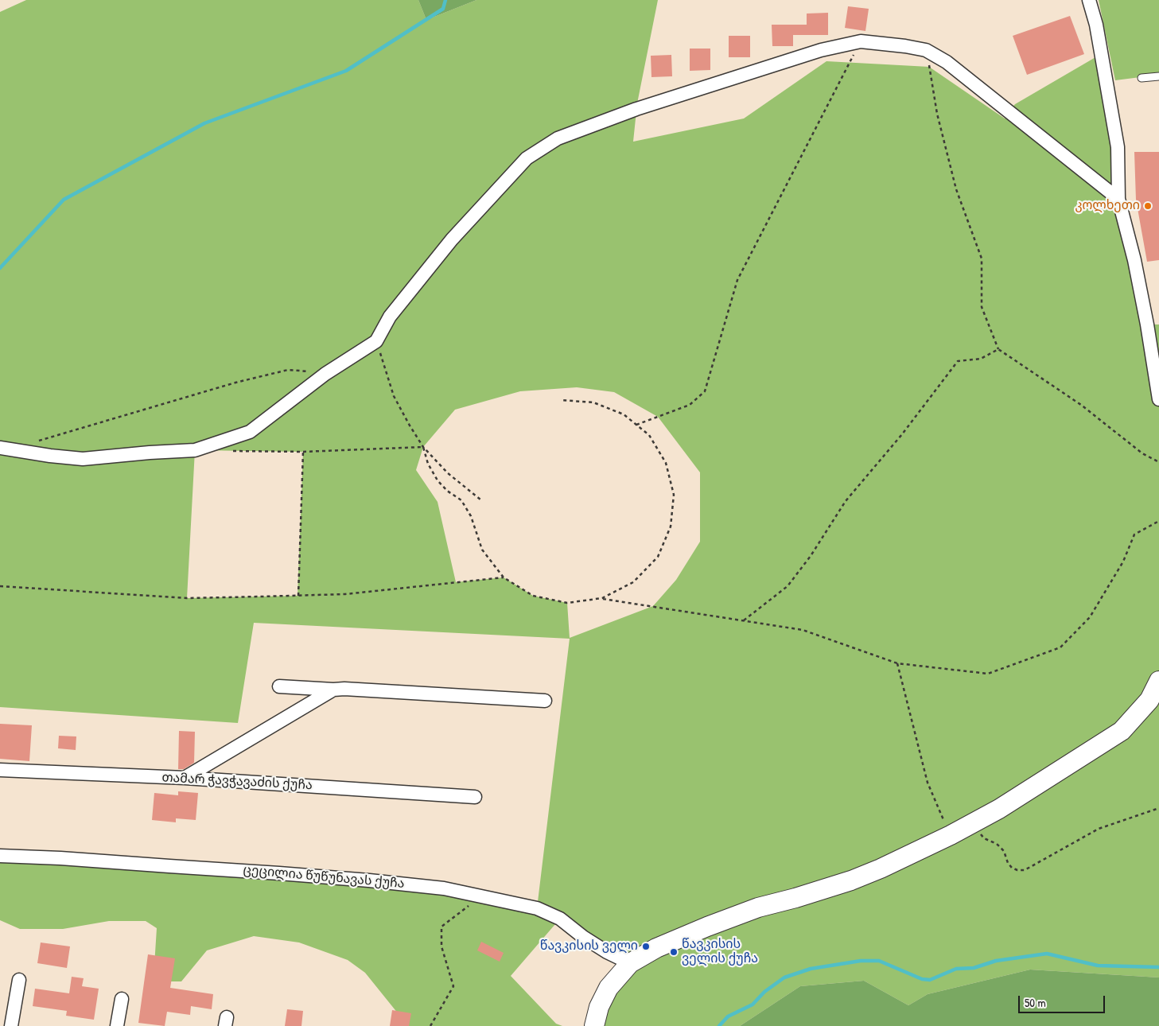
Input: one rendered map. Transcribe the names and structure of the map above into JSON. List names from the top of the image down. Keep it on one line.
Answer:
{"streets":{"street":["თამარ ჭავჭავაძის ქუჩა","ცეცილია წუწუნავას ქუჩა"]},"places":["კოლხეთი","წავკისის ველი","წავკისის ველის ქუჩა"],"scale_bar":"50 m"}
